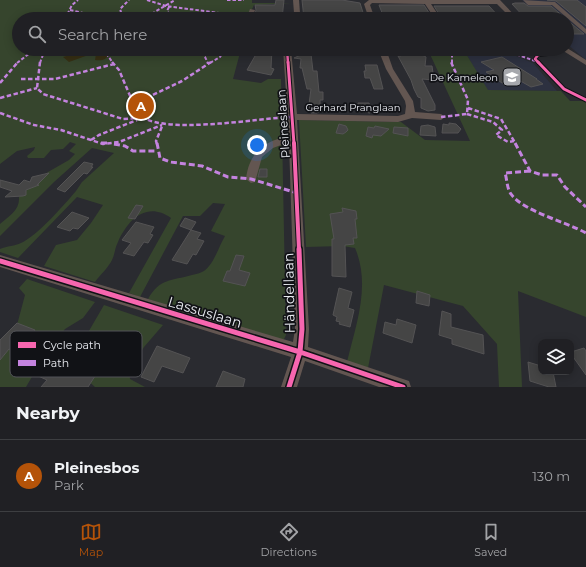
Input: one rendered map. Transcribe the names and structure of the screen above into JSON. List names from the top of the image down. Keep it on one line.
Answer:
{"streets":{"street":["Gerhard Pranglaan","Pleineslaan","Händellaan","Lassuslaan"]},"crossings":[["Gerhard Pranglaan","Pleineslaan"],["Pleineslaan","Händellaan"],["Händellaan","Lassuslaan"]],"places":{"school or university":["De Kameleon"]},"legend":["Cycle path","Path"],"page":{"search":"Search here","pins":"A","heading":"Nearby","list":[{"mark":"A","name":"Pleinesbos","note":"Park","value":"130 m"}],"nav":["Map","Directions","Saved"]}}
